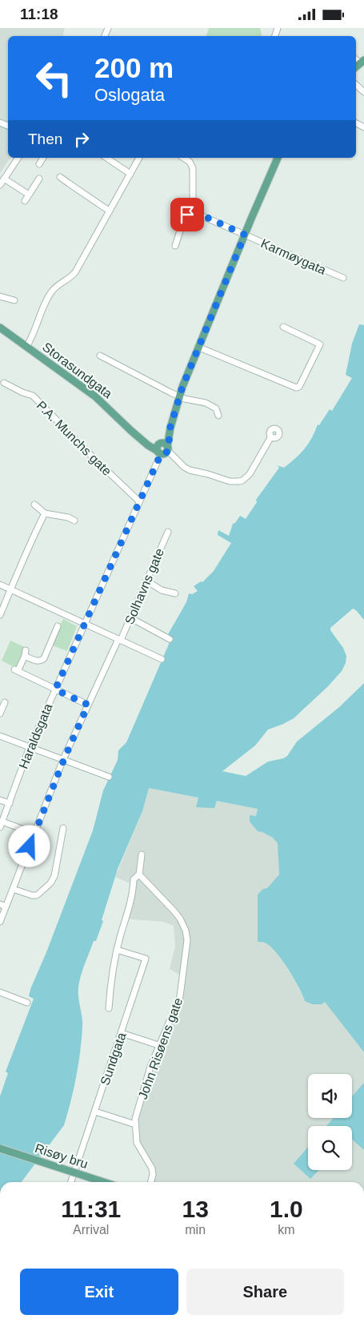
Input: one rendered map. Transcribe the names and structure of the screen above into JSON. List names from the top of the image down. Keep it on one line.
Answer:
{"streets":{"main road":["Storasundgata","Risøy bru"],"street":["Karmøygata","P.A. Munchs gate","Solhavns gate","Haraldsgata","John Risøens gate","Sundgata"]},"crossings":[["Storasundgata","Haraldsgata"],["P.A. Munchs gate","Haraldsgata"]],"page":{"status":"11:18","turn":["200 m","Oslogata"],"then":"Then","eta":["11:31","Arrival","13","min","1.0","km"],"buttons":["Exit","Share"]}}
